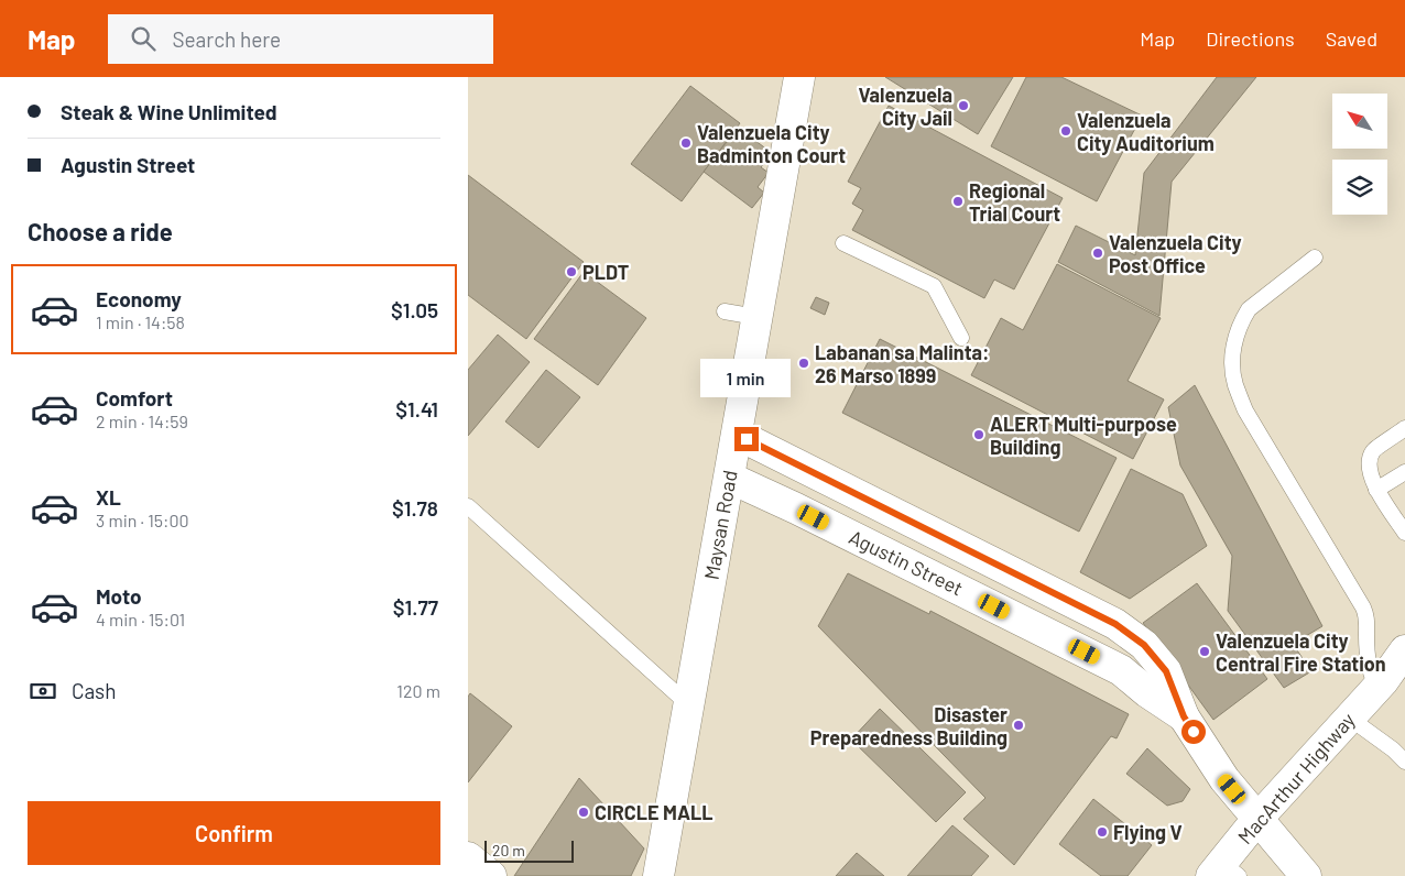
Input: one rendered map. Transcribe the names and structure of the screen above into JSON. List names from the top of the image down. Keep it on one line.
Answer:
{"streets":{"main road":["Maysan Road","Agustin Street","MacArthur Highway"]},"crossings":[["Agustin Street","MacArthur Highway"]],"places":["Valenzuela City Jail","Valenzuela City Auditorium","Valenzuela City Badminton Court","Regional Trial Court","Valenzuela City Post Office","PLDT","Labanan sa Malinta: 26 Marso 1899","ALERT Multi-purpose Building","Valenzuela City Central Fire Station","Disaster Preparedness Building","CIRCLE MALL","Flying V"],"scale_bar":"20 m","north":"top left","page":{"header":"Map","search":"Search here","nav":["Map","Directions","Saved"],"banner":["Steak & Wine Unlimited","Agustin Street"],"heading":"Choose a ride","list":[{"name":"Economy","note":"1 min · 14:58","value":"$1.05"},{"name":"Comfort","note":"2 min · 14:59","value":"$1.41"},{"name":"XL","note":"3 min · 15:00","value":"$1.78"},{"name":"Moto","note":"4 min · 15:01","value":"$1.77"}],"bubble":"1 min","pay":["Cash","120 m"],"buttons":"Confirm","scale":"20 m"}}
